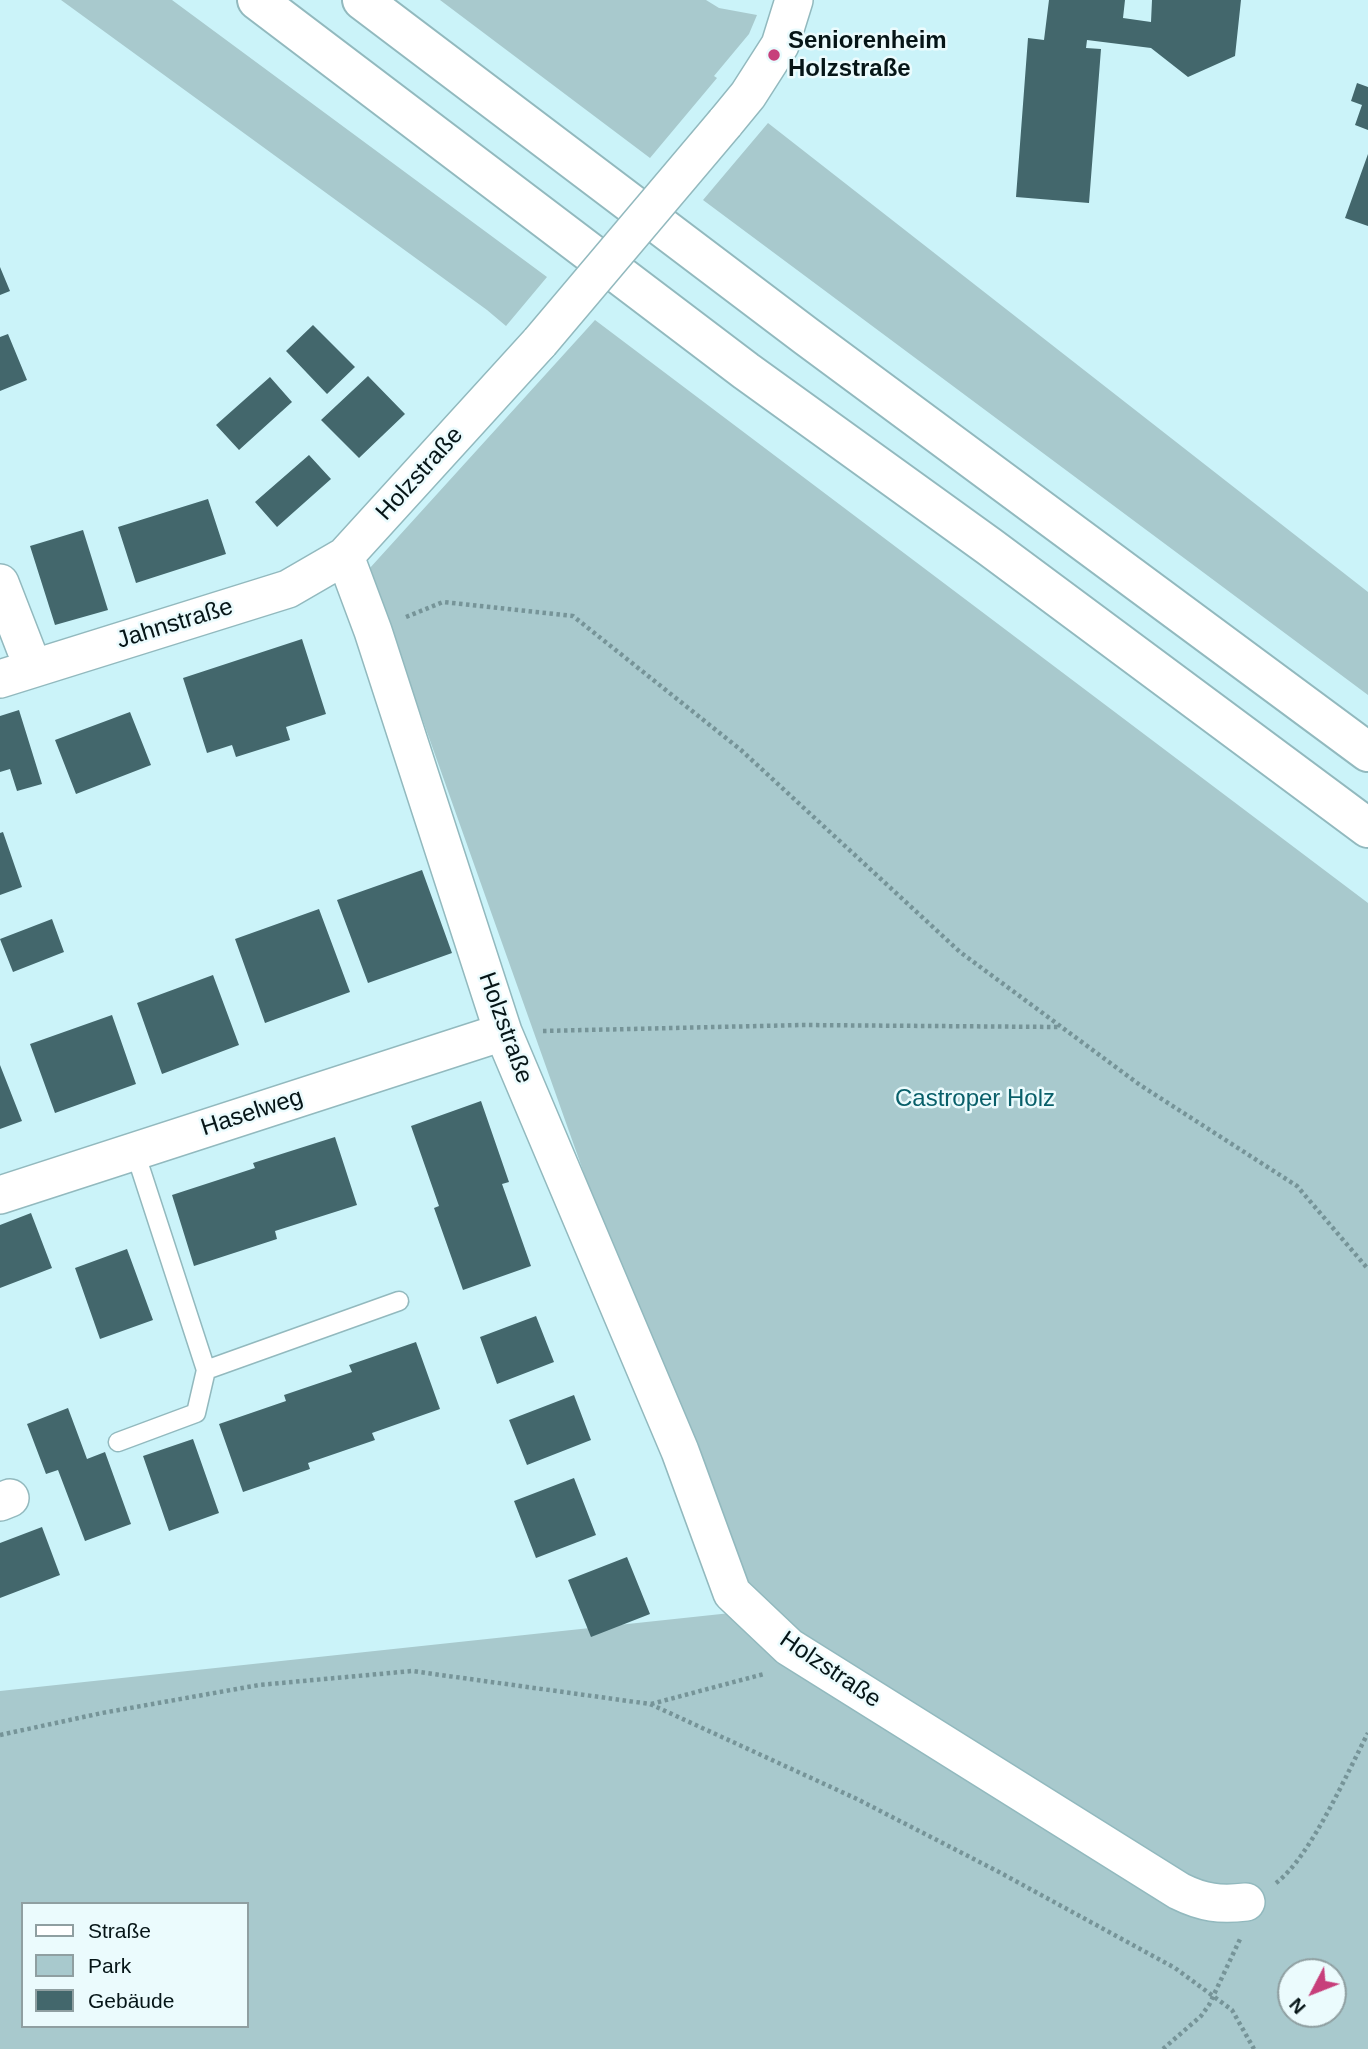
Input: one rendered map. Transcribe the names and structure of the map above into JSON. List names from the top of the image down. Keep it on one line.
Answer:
{"streets":{"street":["Holzstraße","Jahnstraße","Haselweg"]},"crossings":[["Holzstraße","Jahnstraße"],["Holzstraße","Haselweg"]],"parks":["Castroper Holz"],"places":["Seniorenheim Holzstraße"],"legend":["Straße","Park","Gebäude"],"north":"bottom left"}
